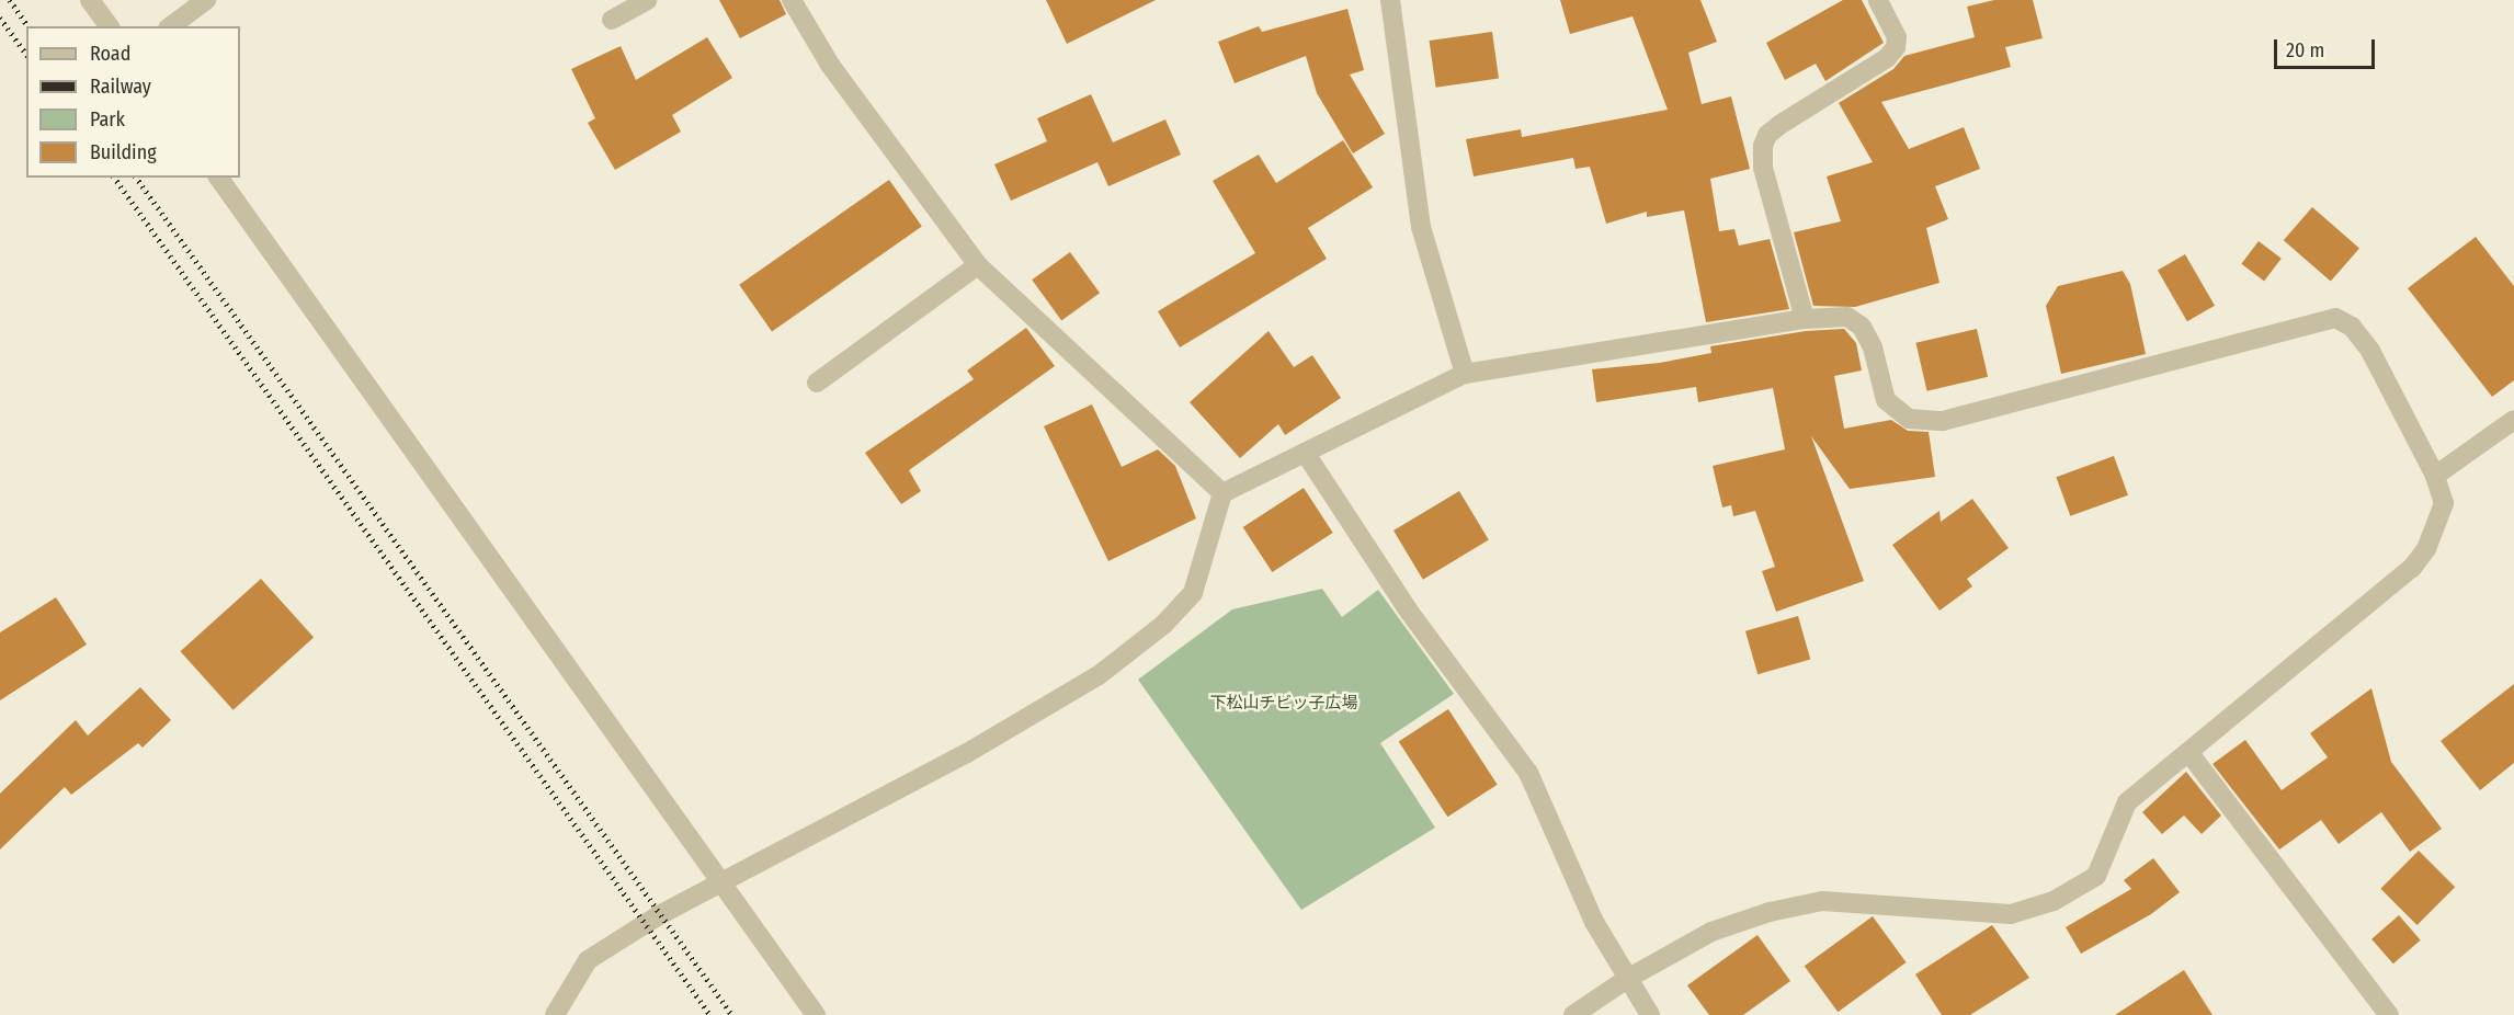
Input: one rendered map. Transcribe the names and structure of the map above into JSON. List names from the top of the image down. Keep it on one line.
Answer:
{"parks":["下松山チビッ子広場"],"legend":["Road","Railway","Park","Building"],"scale_bar":"20 m"}
